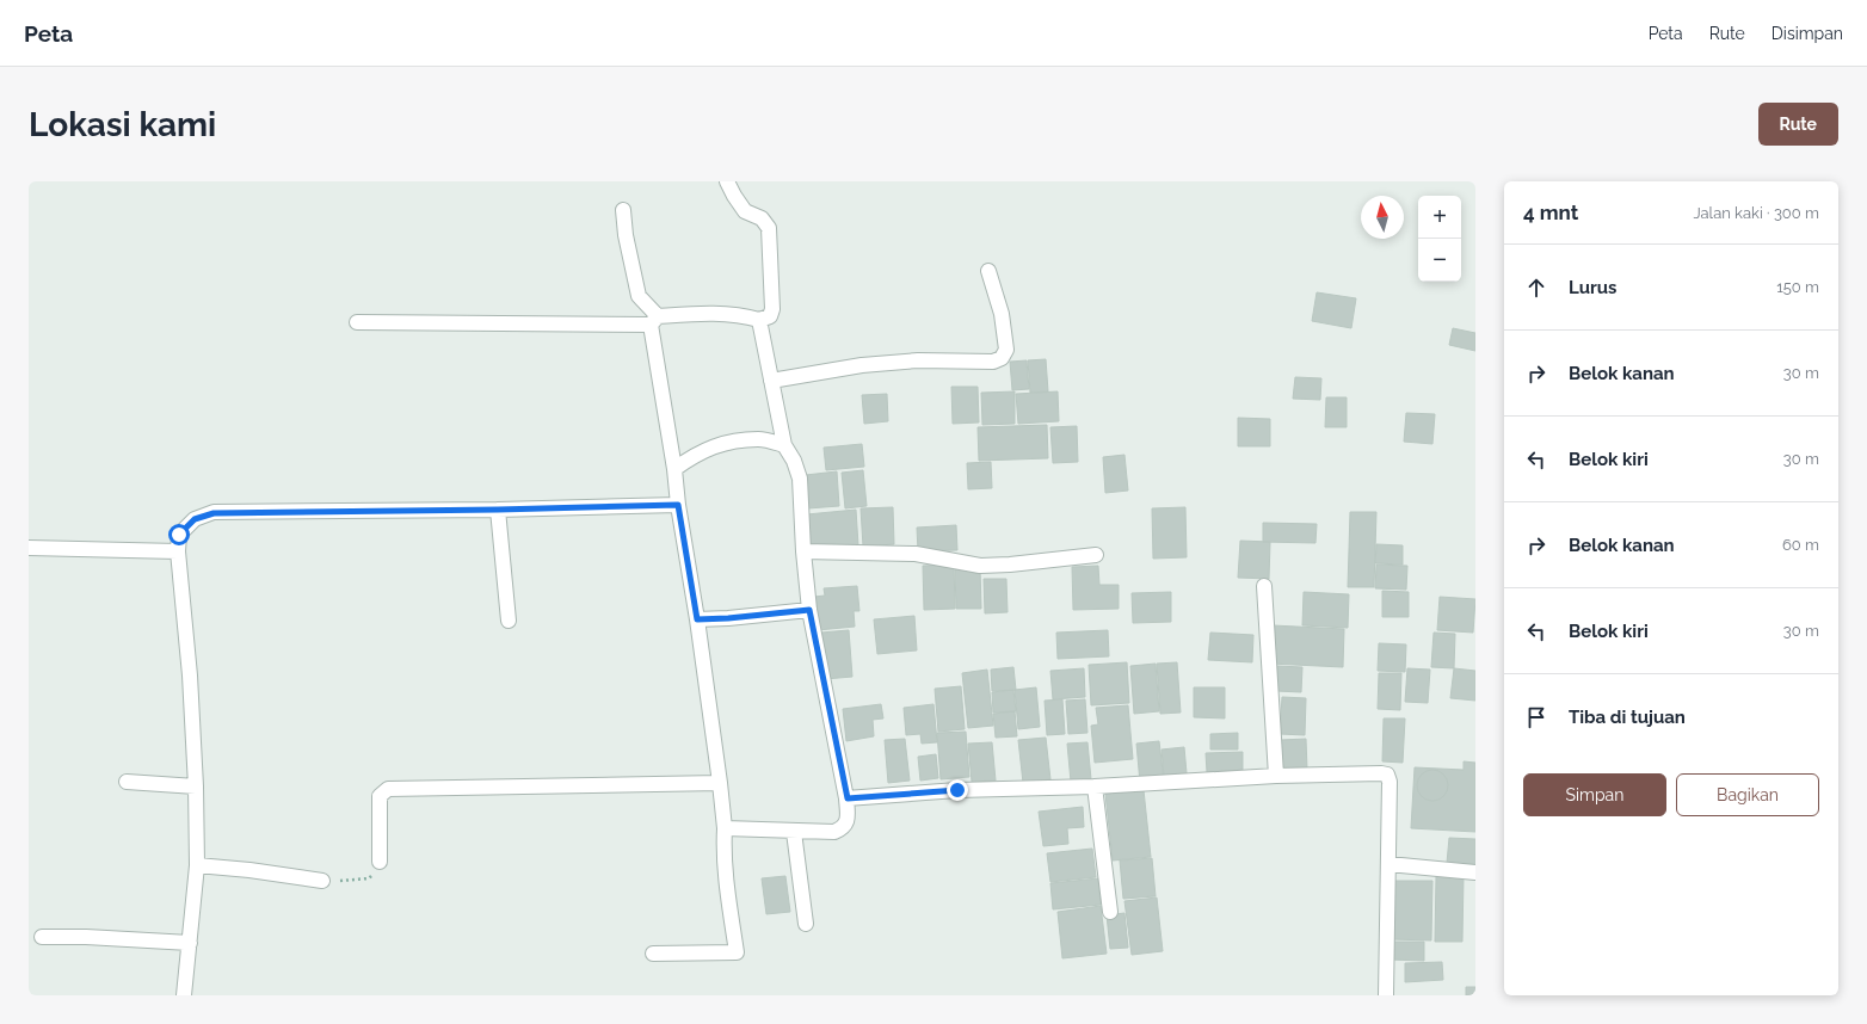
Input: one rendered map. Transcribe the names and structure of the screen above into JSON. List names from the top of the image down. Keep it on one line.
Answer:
{"north":"top","page":{"header":"Peta","nav":["Peta","Rute","Disimpan"],"buttons":["Rute",["Simpan","Bagikan"]],"title":"Lokasi kami","heading":["4 mnt","Jalan kaki · 300 m"],"map_buttons":["+","−"],"list":[["Lurus","150 m"],["Belok kanan","30 m"],["Belok kiri","30 m"],["Belok kanan","60 m"],["Belok kiri","30 m"],"Tiba di tujuan"]}}
